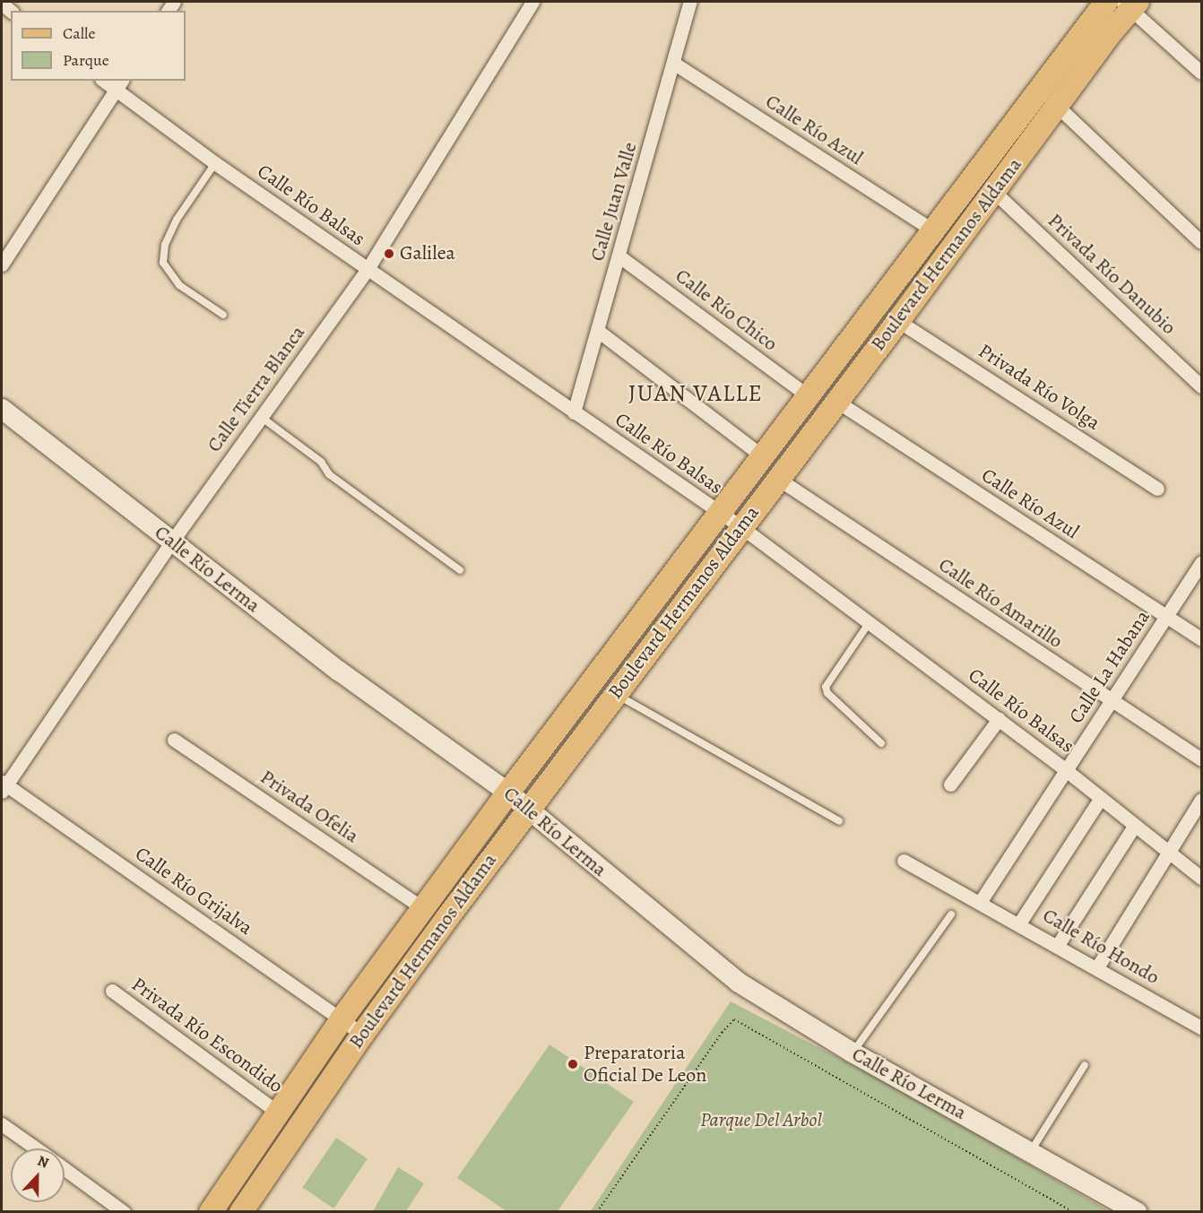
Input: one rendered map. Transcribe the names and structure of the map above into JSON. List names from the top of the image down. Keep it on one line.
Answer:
{"streets":{"main road":["Boulevard Hermanos Aldama"],"street":["Calle Río Azul","Calle Juan Valle","Calle Río Balsas","Privada Río Danubio","Calle Río Chico","Privada Río Volga","Calle Tierra Blanca","Calle Río Lerma","Calle Río Amarillo","Calle La Habana","Privada Ofelia","Calle Río Grijalva","Calle Río Hondo","Privada Río Escondido"]},"crossings":[["Calle Río Azul","Calle Juan Valle"],["Calle Río Azul","Boulevard Hermanos Aldama"],["Calle Río Azul","Calle La Habana"],["Calle Juan Valle","Calle Río Balsas"],["Calle Juan Valle","Calle Río Chico"],["Calle Río Balsas","Boulevard Hermanos Aldama"],["Calle Río Balsas","Calle Tierra Blanca"],["Calle Río Balsas","Calle La Habana"],["Boulevard Hermanos Aldama","Privada Río Danubio"],["Boulevard Hermanos Aldama","Calle Río Chico"],["Boulevard Hermanos Aldama","Privada Río Volga"],["Boulevard Hermanos Aldama","Calle Río Lerma"],["Boulevard Hermanos Aldama","Calle Río Amarillo"],["Boulevard Hermanos Aldama","Privada Ofelia"],["Boulevard Hermanos Aldama","Calle Río Grijalva"],["Boulevard Hermanos Aldama","Privada Río Escondido"],["Calle Tierra Blanca","Calle Río Lerma"],["Calle Tierra Blanca","Calle Río Grijalva"],["Calle Río Amarillo","Calle La Habana"],["Calle La Habana","Calle Río Hondo"]],"districts":["JUAN VALLE"],"parks":["Parque Del Arbol"],"places":["Galilea","Preparatoria Oficial De Leon"],"legend":["Calle","Parque"],"north":"top"}
